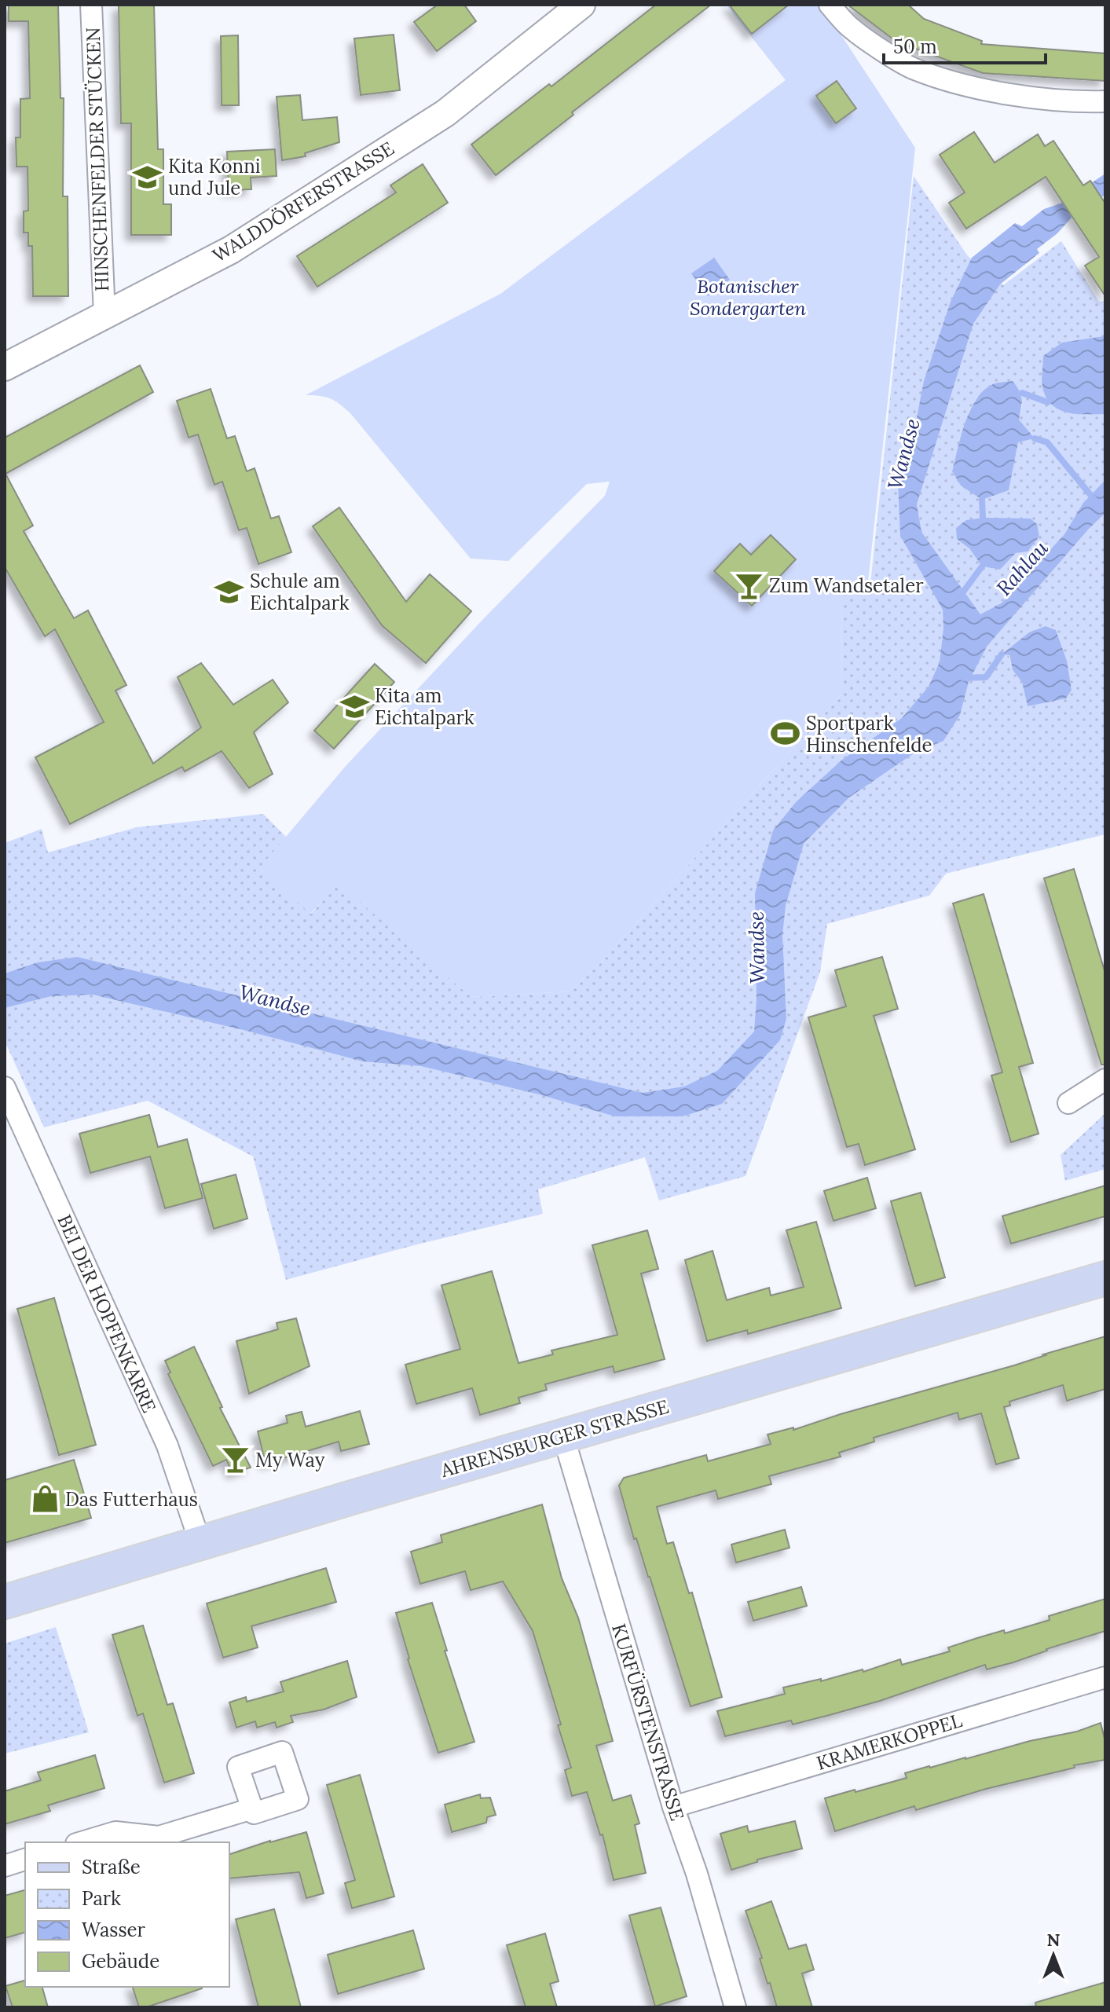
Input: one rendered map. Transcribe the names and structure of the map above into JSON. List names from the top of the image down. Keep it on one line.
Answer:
{"streets":{"main road":["AHRENSBURGER STRASSE"],"street":["HINSCHENFELDER STÜCKEN","WALDDÖRFERSTRASSE","BEI DER HOPFENKARRE","KURFÜRSTENSTRASSE","KRAMERKOPPEL"]},"crossings":[["HINSCHENFELDER STÜCKEN","WALDDÖRFERSTRASSE"],["BEI DER HOPFENKARRE","AHRENSBURGER STRASSE"],["AHRENSBURGER STRASSE","KURFÜRSTENSTRASSE"],["KURFÜRSTENSTRASSE","KRAMERKOPPEL"]],"water":["Wandse","Rahlau"],"parks":["Botanischer Sondergarten"],"places":{"school or university":["Kita Konni und Jule","Schule am Eichtalpark","Kita am Eichtalpark"],"bar":["Zum Wandsetaler","My Way"],"sports":["Sportpark Hinschenfelde"],"shop":["Das Futterhaus"]},"legend":["Straße","Park","Wasser","Gebäude"],"scale_bar":"50 m","north":"top"}
